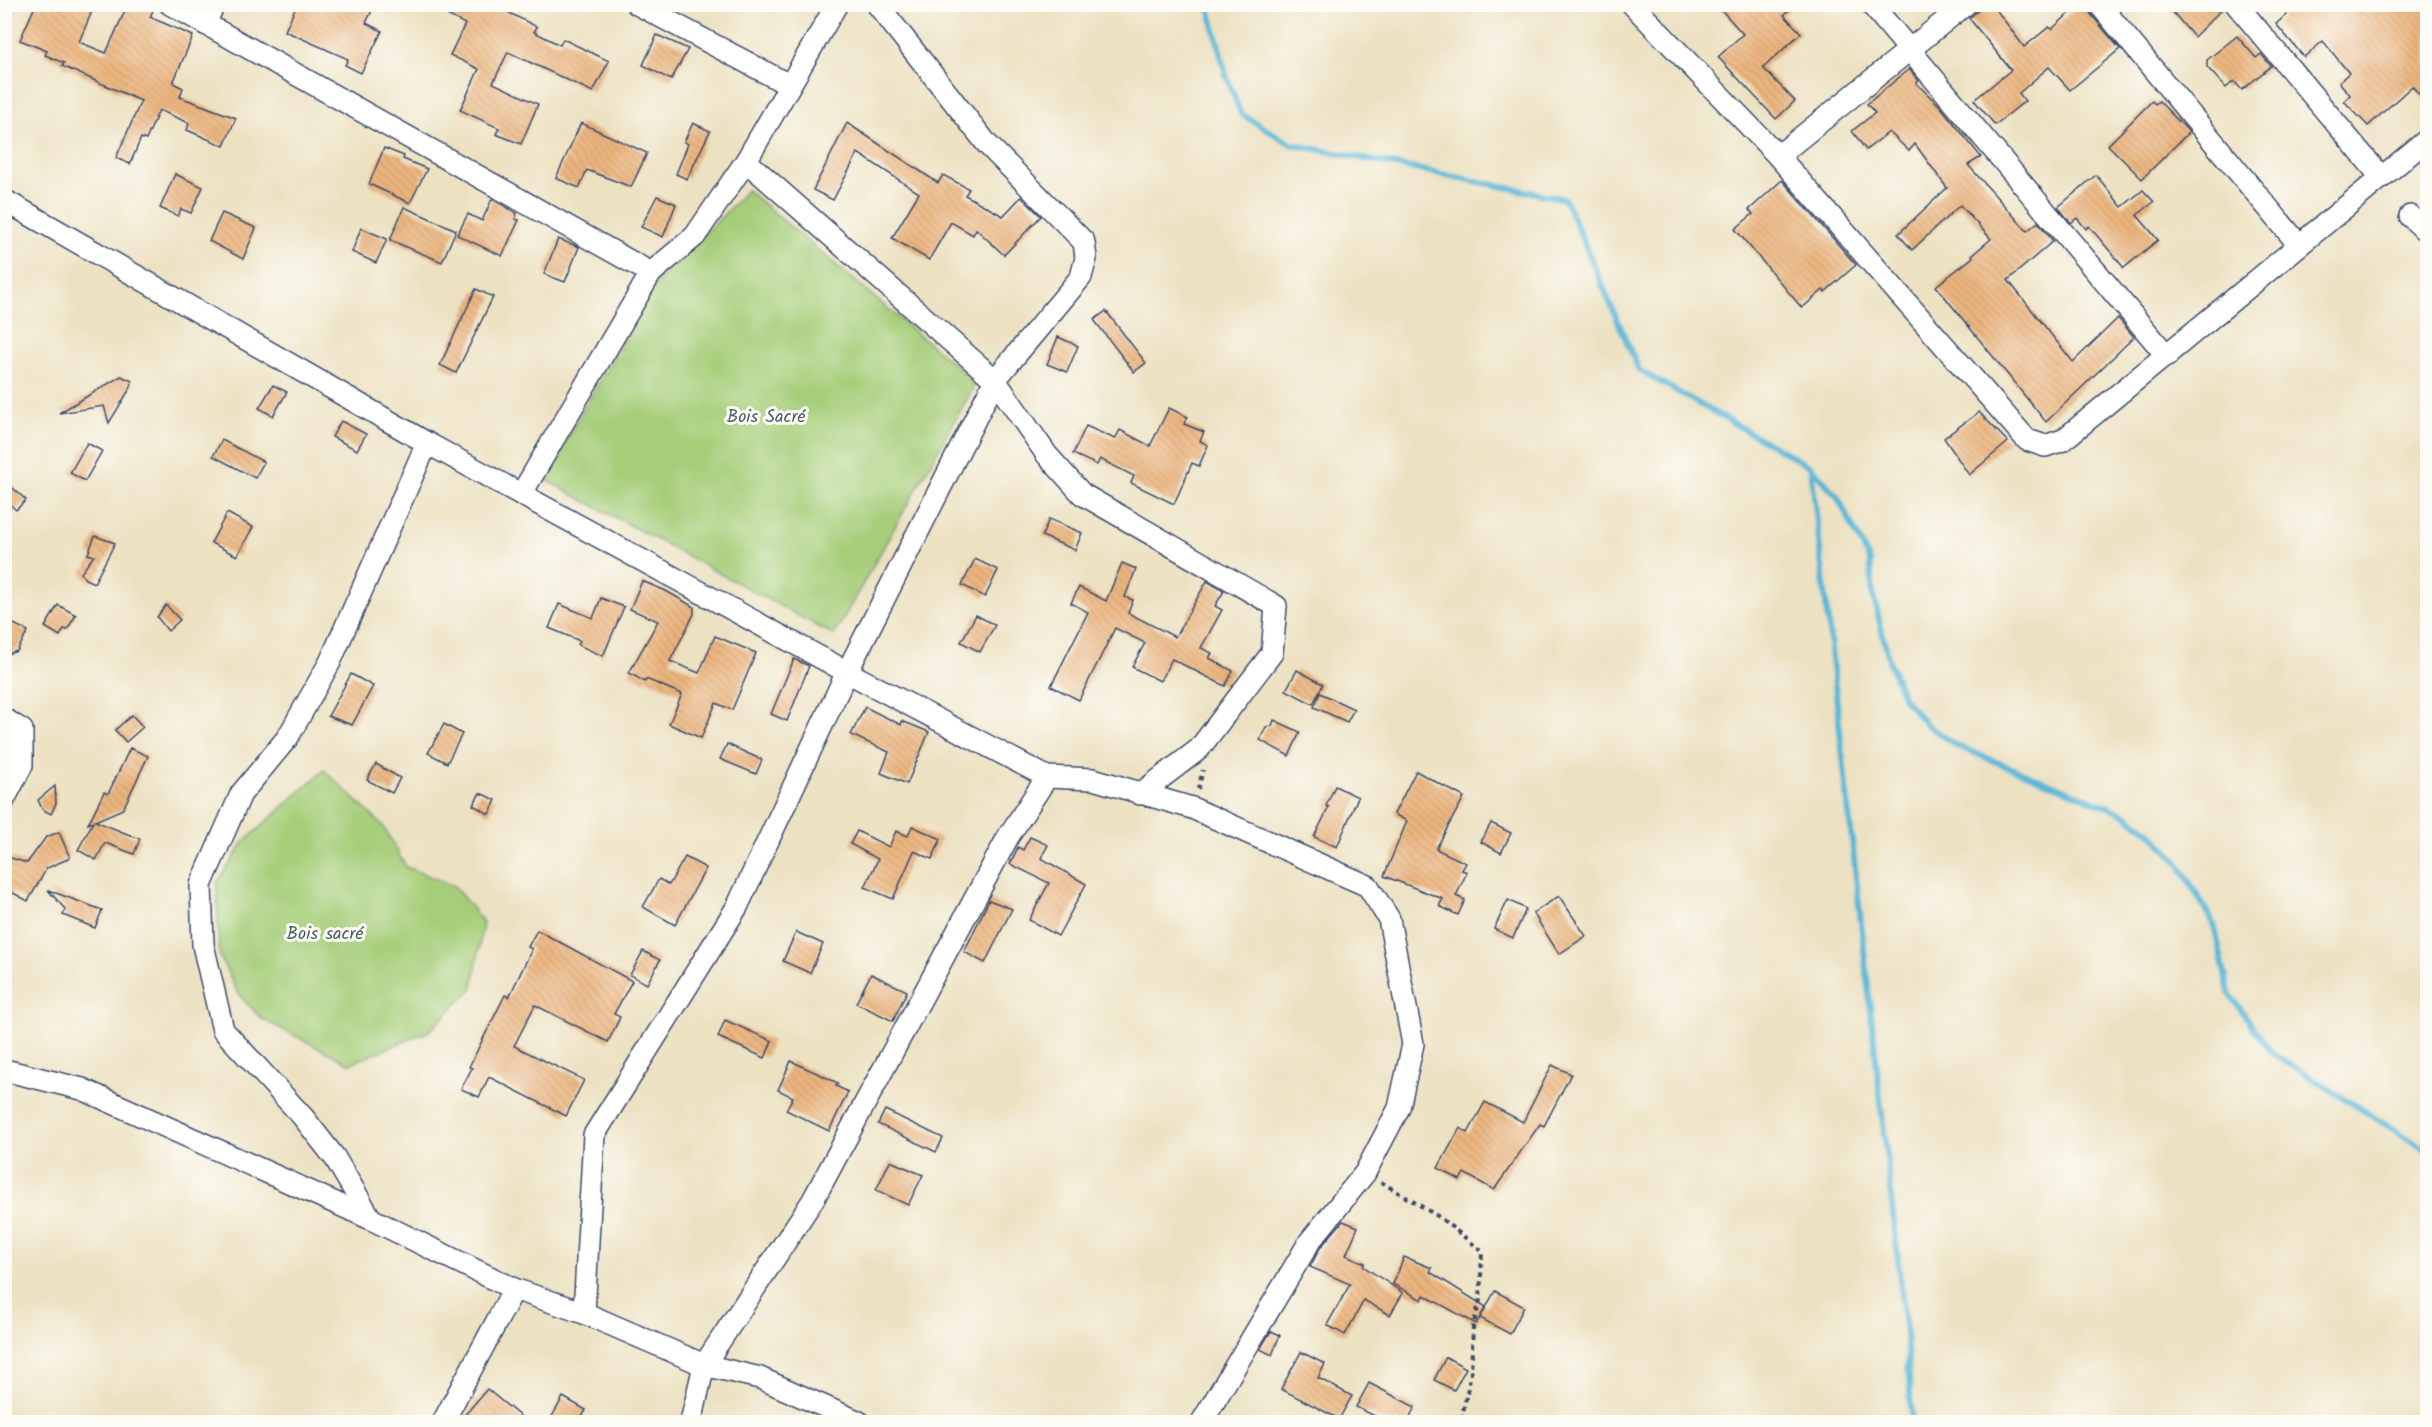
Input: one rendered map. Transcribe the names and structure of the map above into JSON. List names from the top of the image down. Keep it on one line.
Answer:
{"parks":["Bois Sacré","Bois sacré"]}
